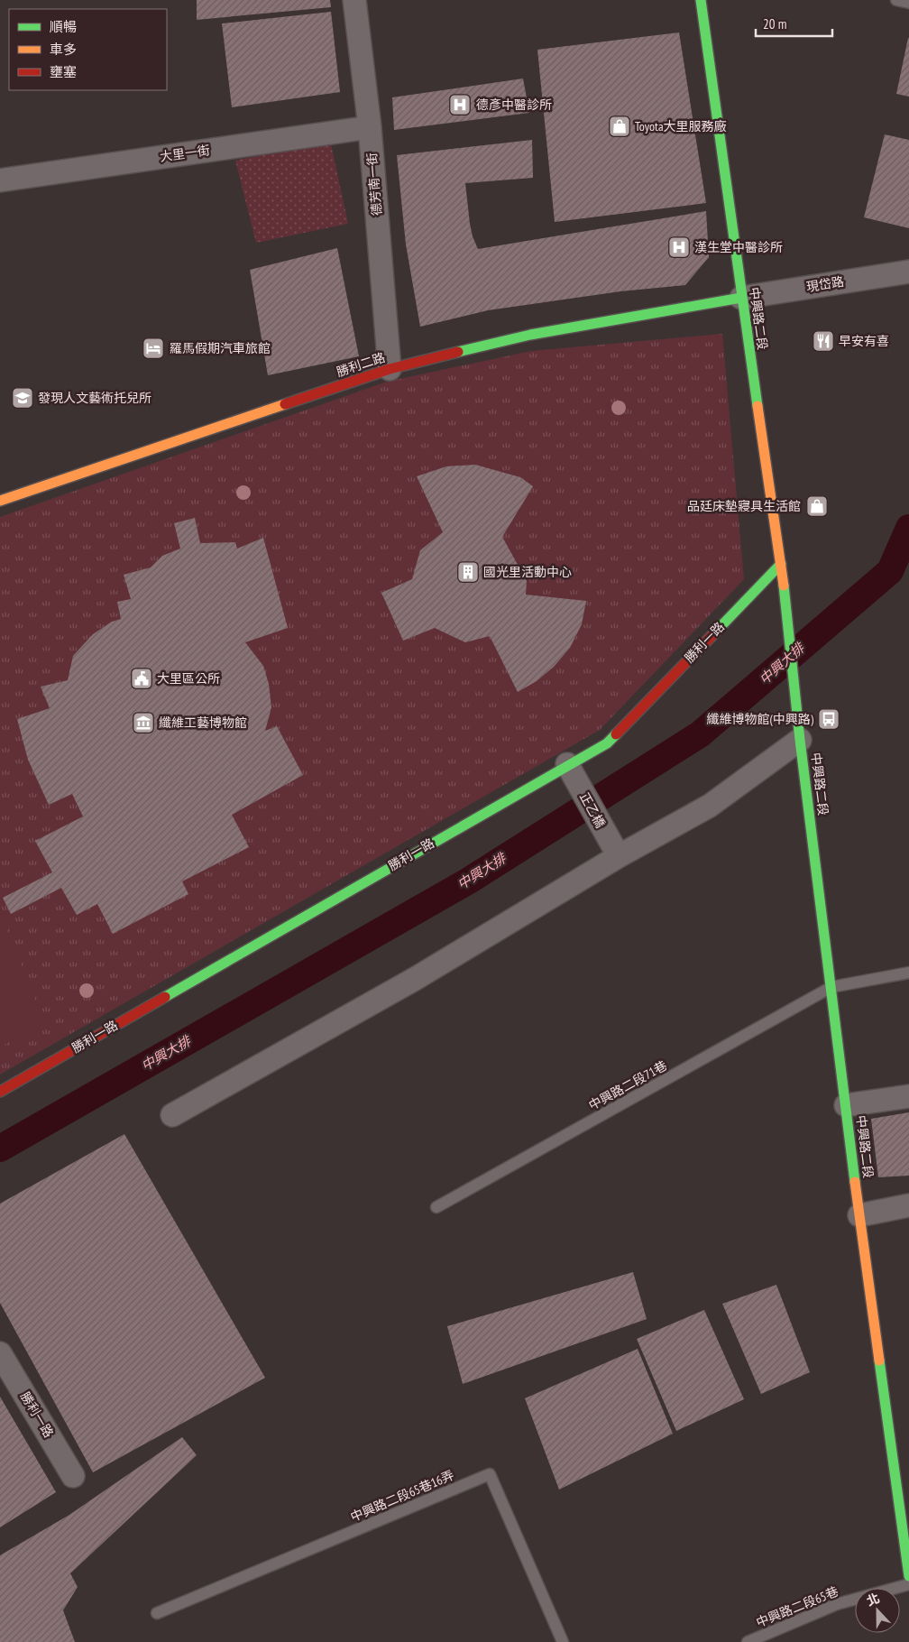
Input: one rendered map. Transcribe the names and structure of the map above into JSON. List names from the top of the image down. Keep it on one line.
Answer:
{"streets":{"street":["大里一街","德芳南一街","現岱路","中興路二段","勝利二路","勝利一路","正乙橋"],"lane":["中興路二段71巷","中興路二段65巷16弄","中興路二段65巷"]},"crossings":[["大里一街","德芳南一街"],["德芳南一街","勝利二路"],["現岱路","中興路二段"],["現岱路","勝利二路"],["中興路二段","勝利二路"],["中興路二段","勝利一路"],["中興路二段","中興路二段71巷"],["勝利一路","正乙橋"]],"water":["中興大排"],"places":{"hospital":["德彥中醫診所","漢生堂中醫診所"],"shop":["Toyota大里服務廠","品廷床墊寢具生活館"],"restaurant":["早安有喜"],"hotel":["羅馬假期汽車旅館"],"school or university":["發現人文藝術托兒所"],"building":["國光里活動中心"],"public building":["大里區公所"],"bus stop":["纖維博物館(中興路)"],"museum":["纖維工藝博物館"]},"legend":["順暢","車多","壅塞"],"scale_bar":"20 m","north":"top"}
